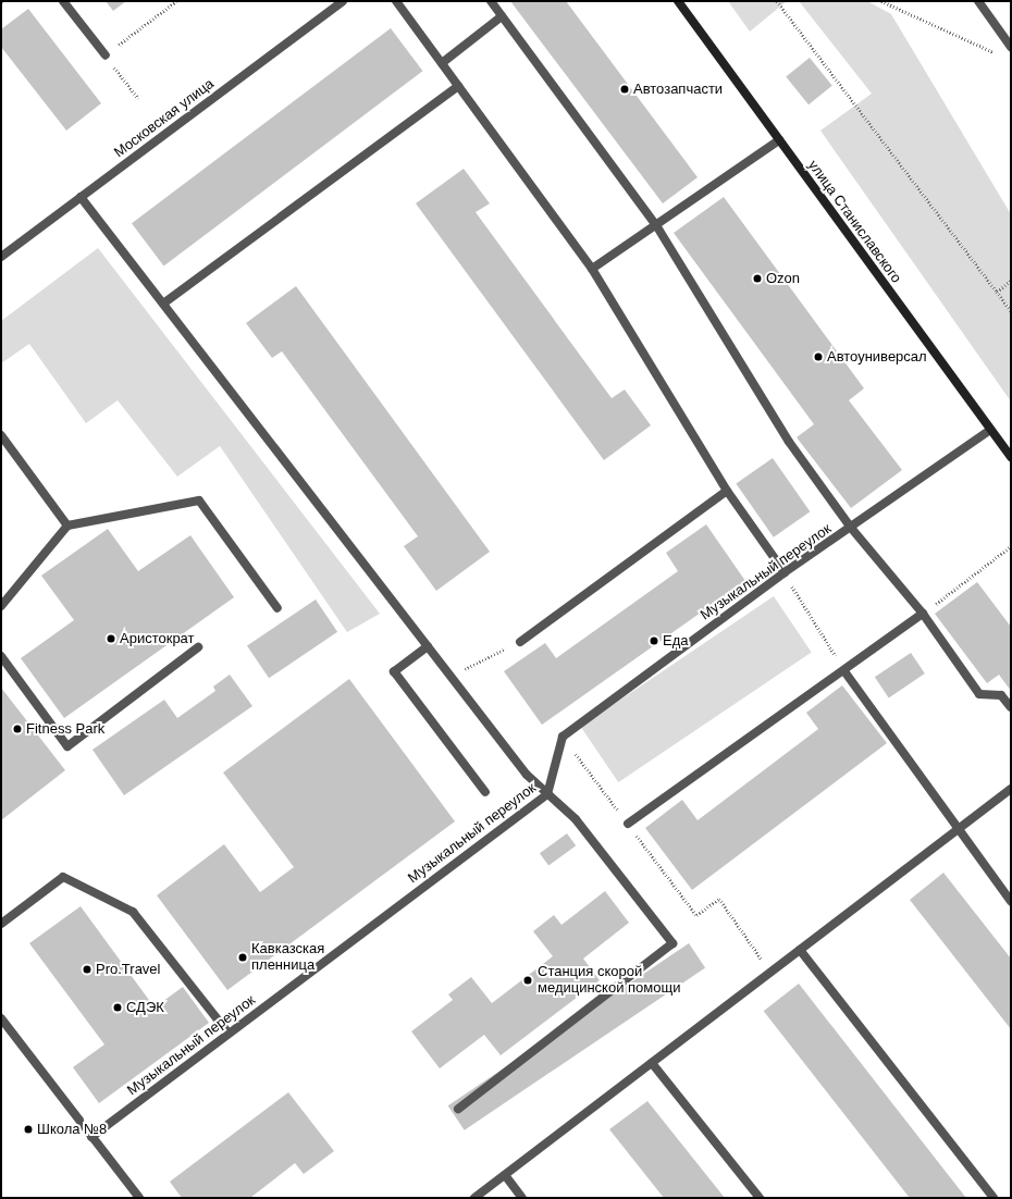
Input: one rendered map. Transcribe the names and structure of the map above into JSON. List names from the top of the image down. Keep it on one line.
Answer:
{"streets":{"main road":["улица Станиславского"],"street":["Московская улица","Музыкальный переулок"]},"crossings":[["улица Станиславского","Музыкальный переулок"]],"places":["Автозапчасти","Ozon","Автоуниверсал","Аристократ","Еда","Fitness Park","Кавказская пленница","Pro.Travel","Станция скорой медицинской помощи","СДЭК","Школа №8"]}
